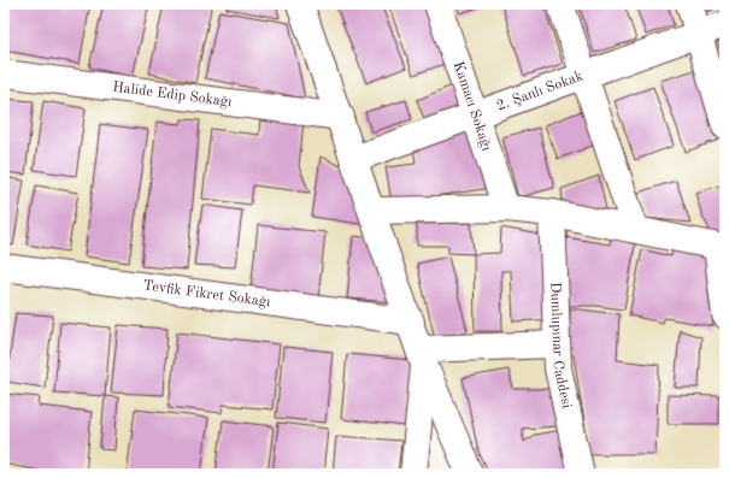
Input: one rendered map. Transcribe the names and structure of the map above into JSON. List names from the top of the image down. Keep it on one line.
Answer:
{"streets":{"street":["2. Şanlı Sokak","Halide Edip Sokağı","Kamacı Sokağı","Tevfik Fikret Sokağı","Dumlupınar Caddesi"]},"crossings":[["2. Şanlı Sokak","Kamacı Sokağı"]]}
